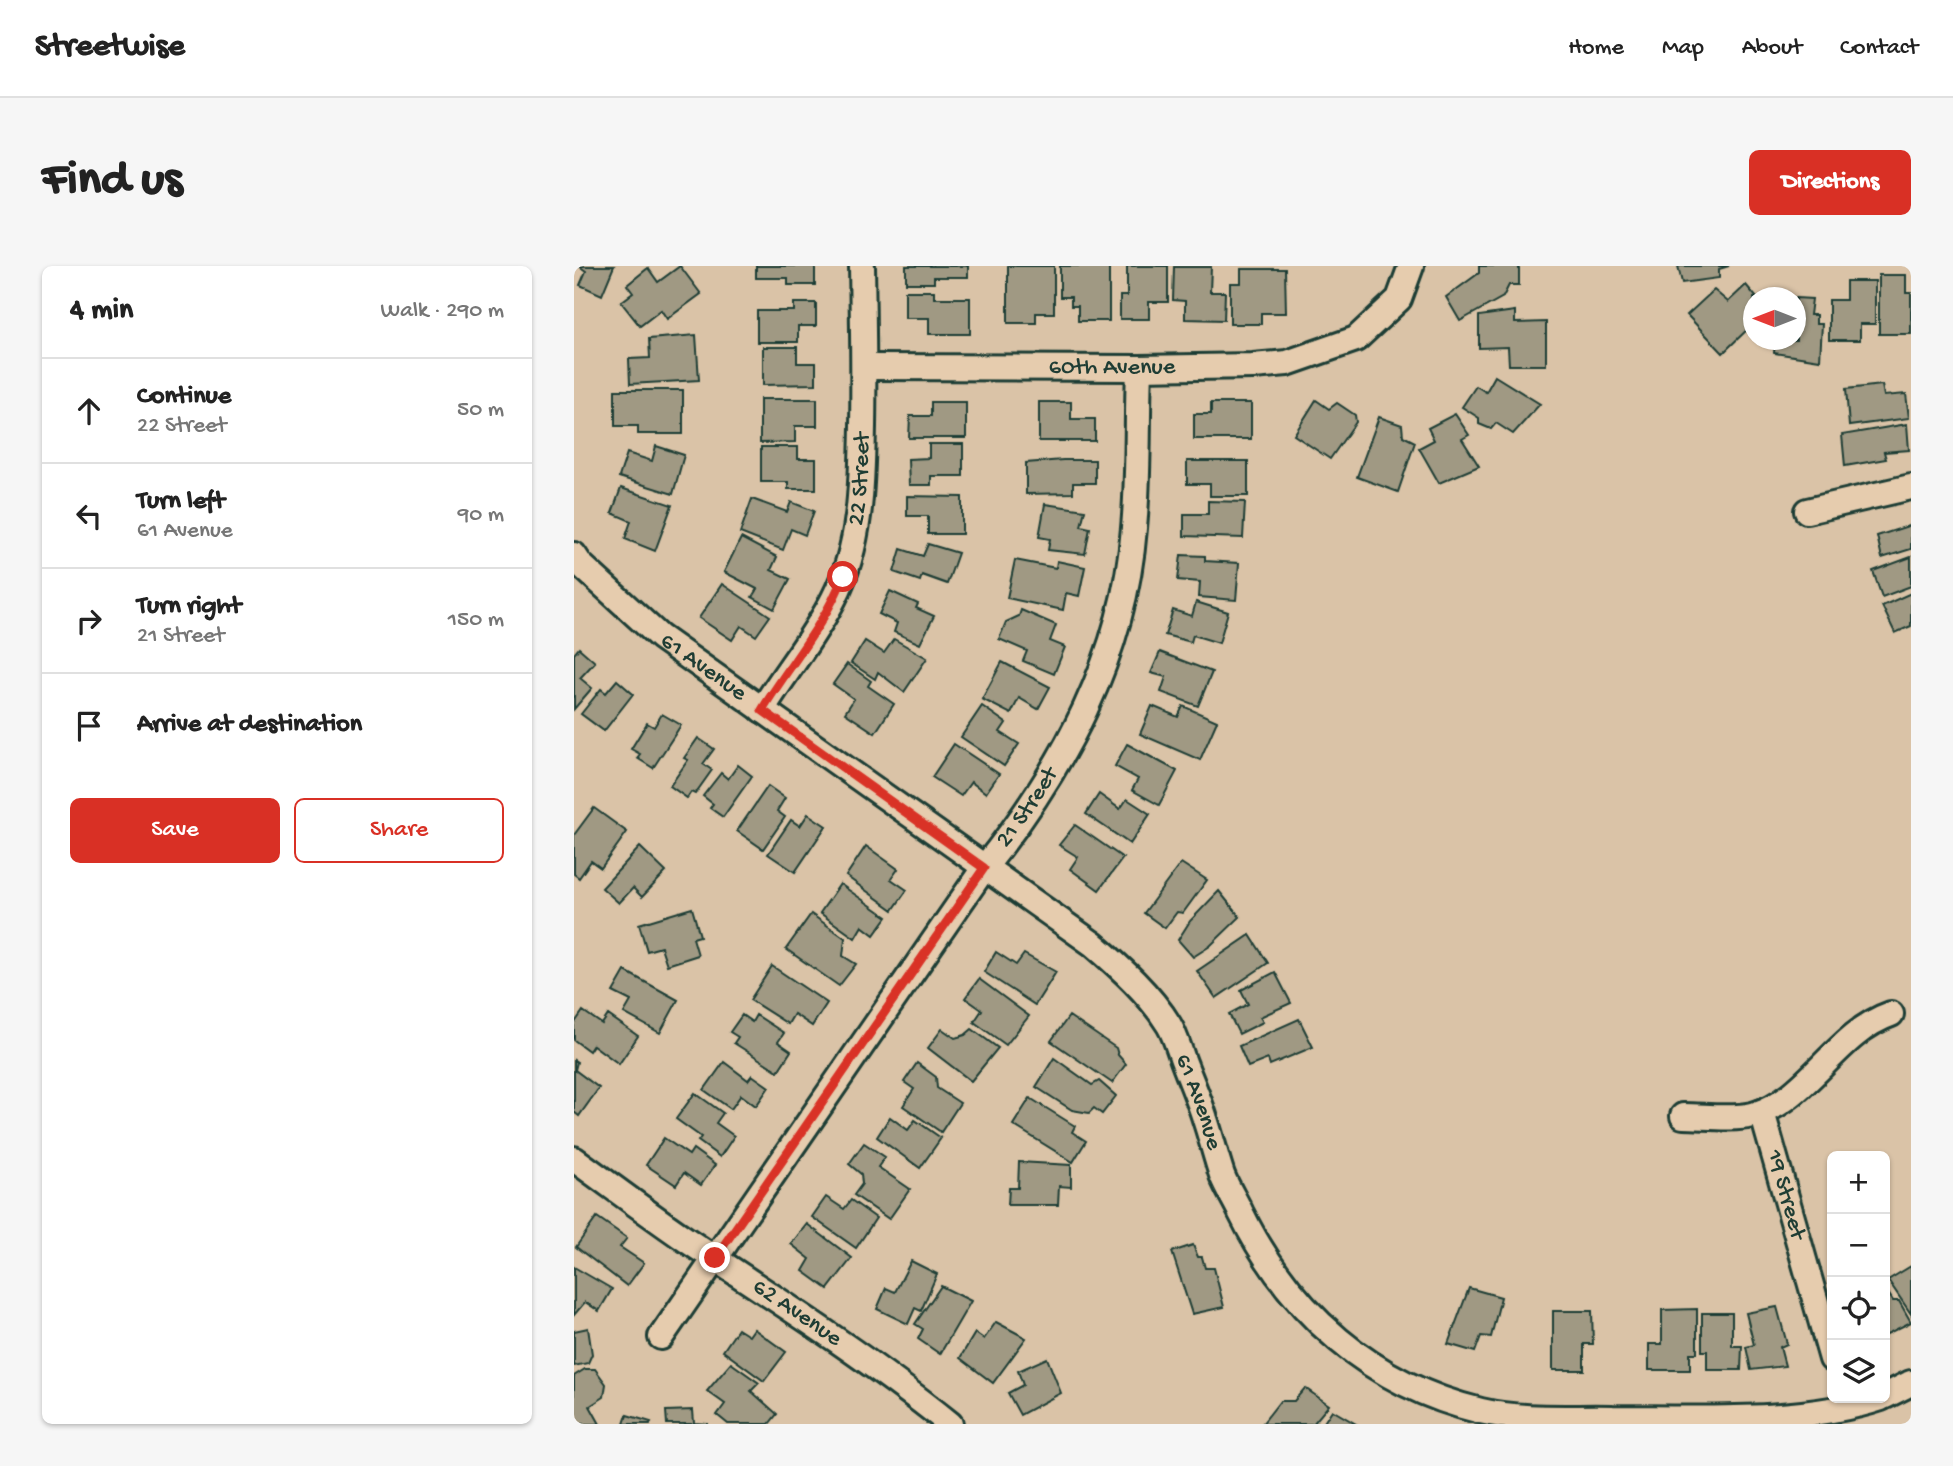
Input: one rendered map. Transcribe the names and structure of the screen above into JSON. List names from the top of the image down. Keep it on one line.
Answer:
{"streets":{"street":["60th Avenue","22 Street","61 Avenue","21 Street","19 Street","62 Avenue"]},"crossings":[["60th Avenue","22 Street"],["60th Avenue","21 Street"],["22 Street","61 Avenue"],["61 Avenue","21 Street"],["21 Street","62 Avenue"]],"north":"left","page":{"header":"Streetwise","nav":["Home","Map","About","Contact"],"buttons":["Directions",["Save","Share"]],"title":"Find us","heading":["4 min","Walk · 290 m"],"list":[["Continue","22 Street","50 m"],["Turn left","61 Avenue","90 m"],["Turn right","21 Street","150 m"],"Arrive at destination"],"map_buttons":["+","−"]}}
